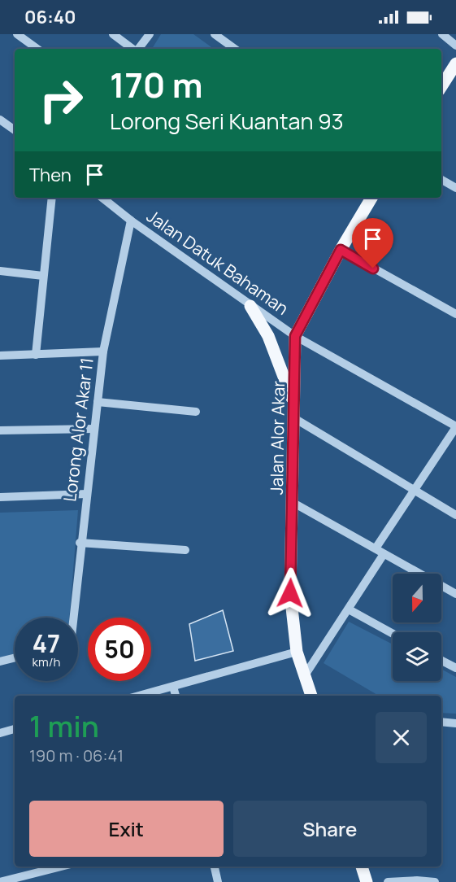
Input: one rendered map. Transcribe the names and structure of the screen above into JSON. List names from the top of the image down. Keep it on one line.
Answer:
{"streets":{"main road":["Jalan Alor Akar"],"street":["Jalan Datuk Bahaman","Lorong Alor Akar 11"]},"crossings":[["Jalan Datuk Bahaman","Lorong Alor Akar 11"],["Jalan Datuk Bahaman","Jalan Alor Akar"]],"north":"bottom","page":{"status":"06:40","turn":["170 m","Lorong Seri Kuantan 93"],"then":"Then","speed":"47 km/h","limit":"50","heading":["1 min","190 m · 06:41"],"buttons":["Exit","Share"]}}
